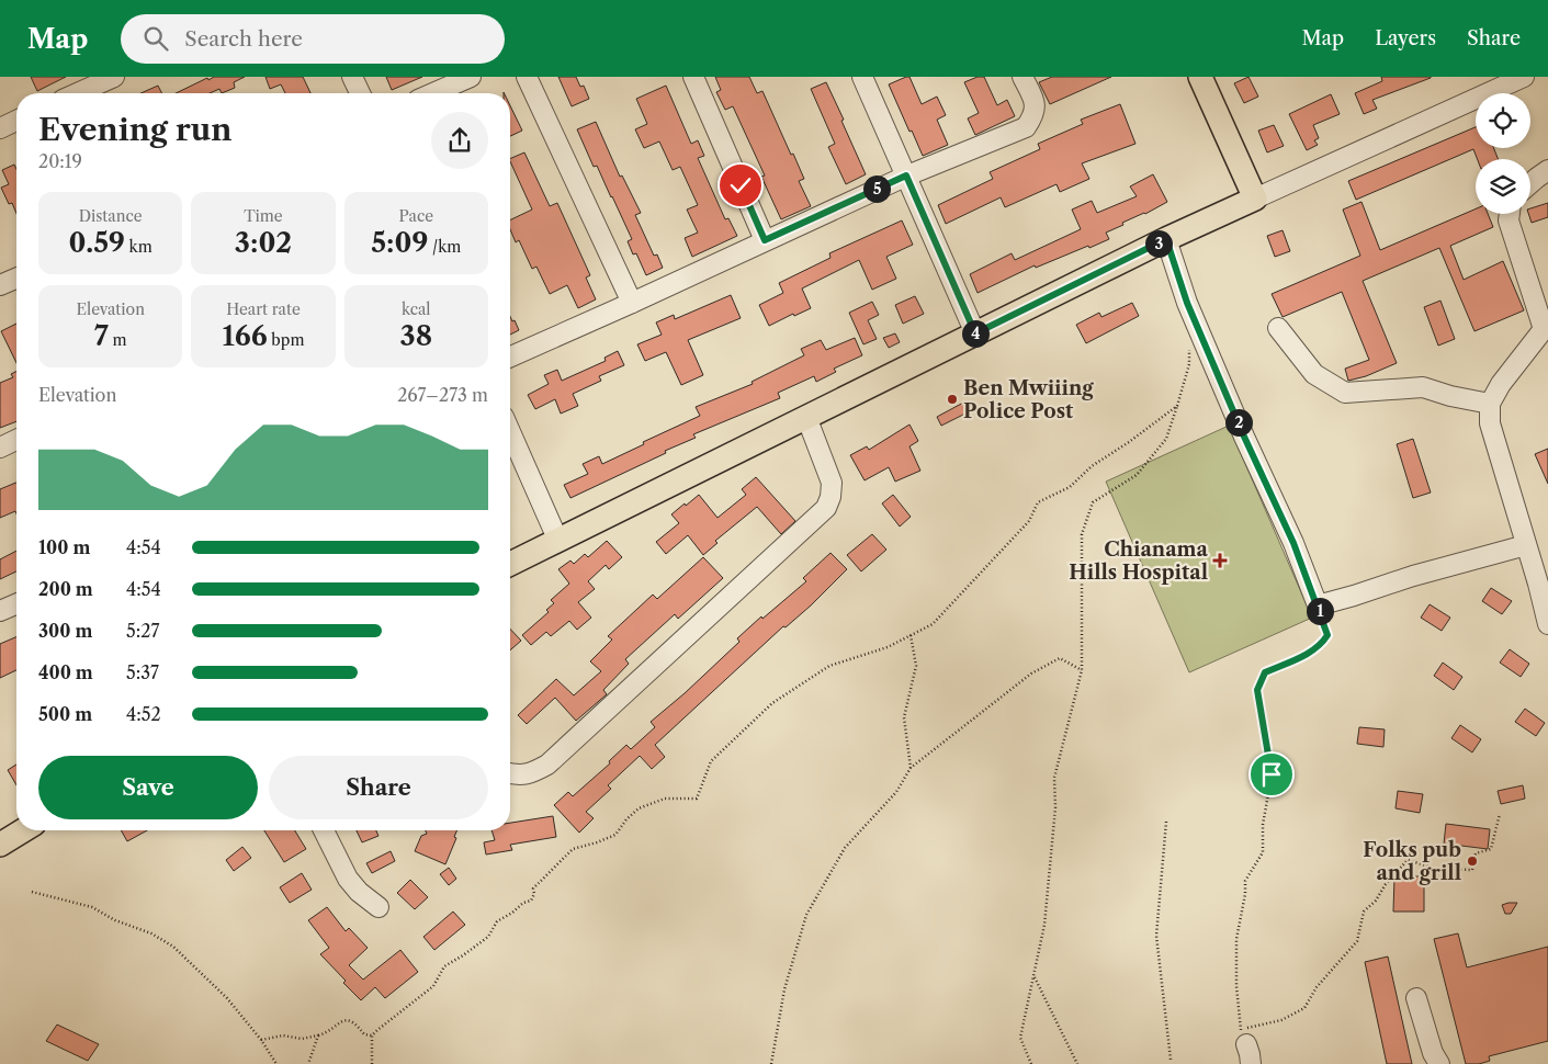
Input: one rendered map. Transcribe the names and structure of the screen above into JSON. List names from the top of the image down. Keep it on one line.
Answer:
{"places":{"other":["Ben Mwiiing Police Post","Folks pub and grill"],"health":["Chianama Hills Hospital"]},"page":{"header":"Map","search":"Search here","nav":["Map","Layers","Share"],"heading":["Evening run","20:19"],"pins":["5","3","4","2","1"],"stats":[["Distance","0.59 km"],["Time","3:02"],["Pace","5:09 /km"],["Elevation","7 m"],["Heart rate","166 bpm"],["kcal","38"]],"chart":["Elevation","267–273 m"],"list":[{"name":"100 m","note":"4:54"},{"name":"200 m","note":"4:54"},{"name":"300 m","note":"5:27"},{"name":"400 m","note":"5:37"},{"name":"500 m","note":"4:52"}],"buttons":["Save","Share"]}}
